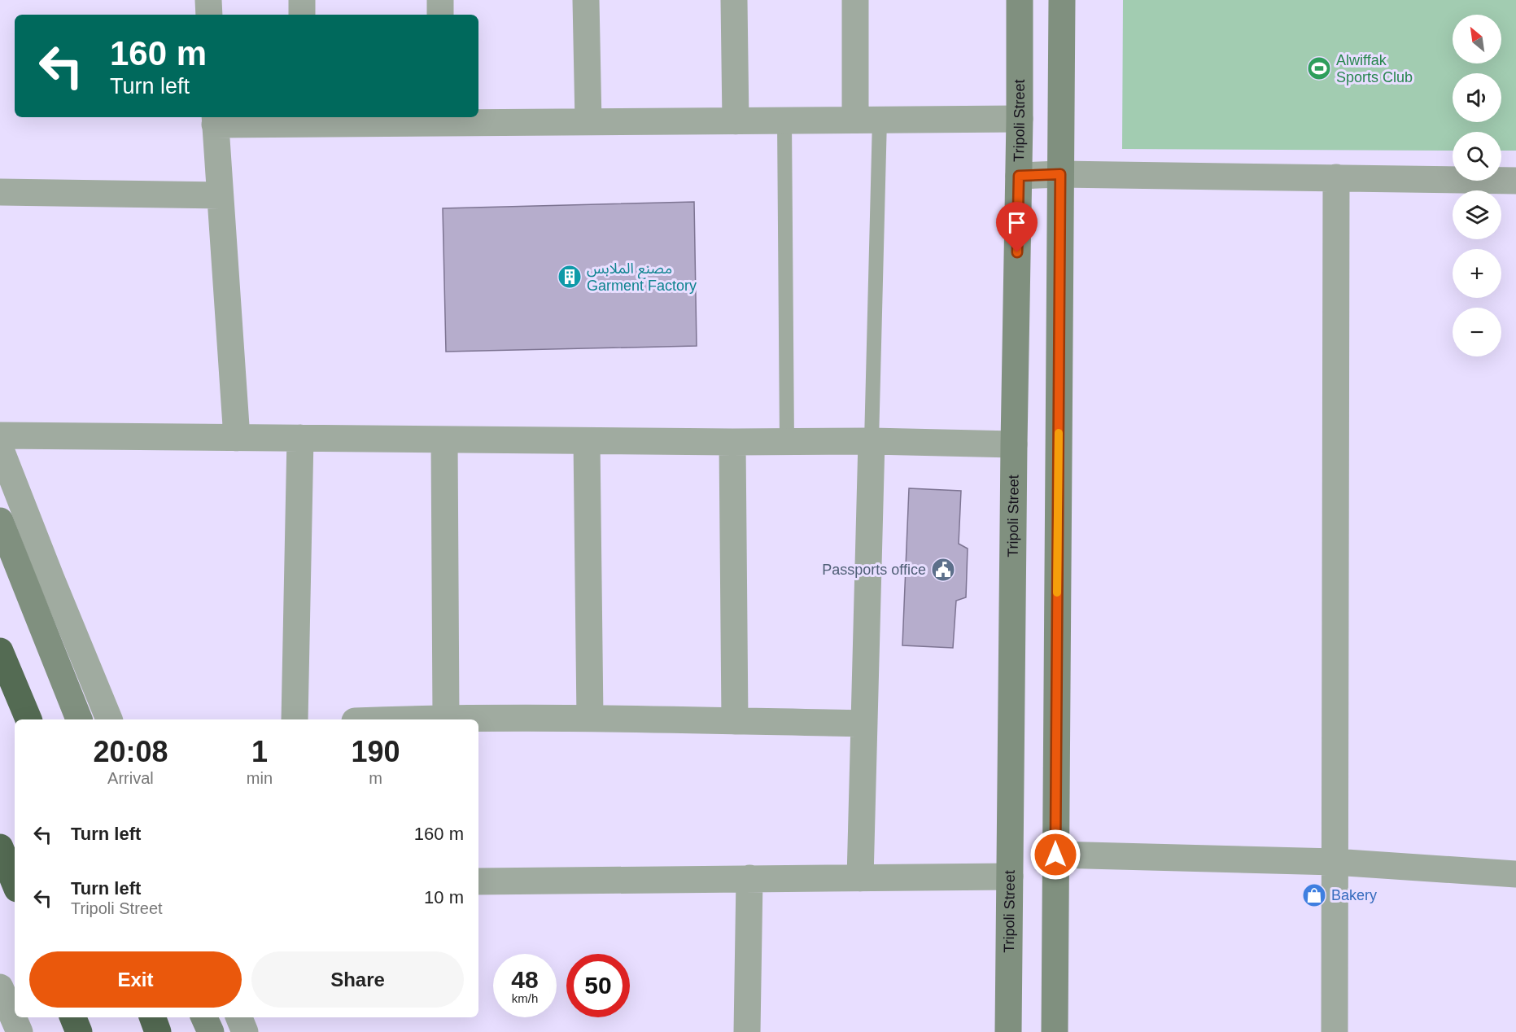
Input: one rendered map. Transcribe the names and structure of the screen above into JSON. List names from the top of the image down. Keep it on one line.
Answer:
{"streets":{"main road":["Tripoli Street"]},"places":{"sports":["Alwiffak Sports Club"],"building":["مصنع الملابس Garment Factory"],"public building":["Passports office"],"shop":["Bakery"]},"north":"top left","page":{"map_buttons":["+","−"],"turn":["160 m","Turn left"],"eta":["20:08","Arrival","1","min","190","m"],"list":[{"name":"Turn left","value":"160 m"},{"name":"Turn left","note":"Tripoli Street","value":"10 m"}],"buttons":["Exit","Share"],"speed":"48 km/h","limit":"50"}}
